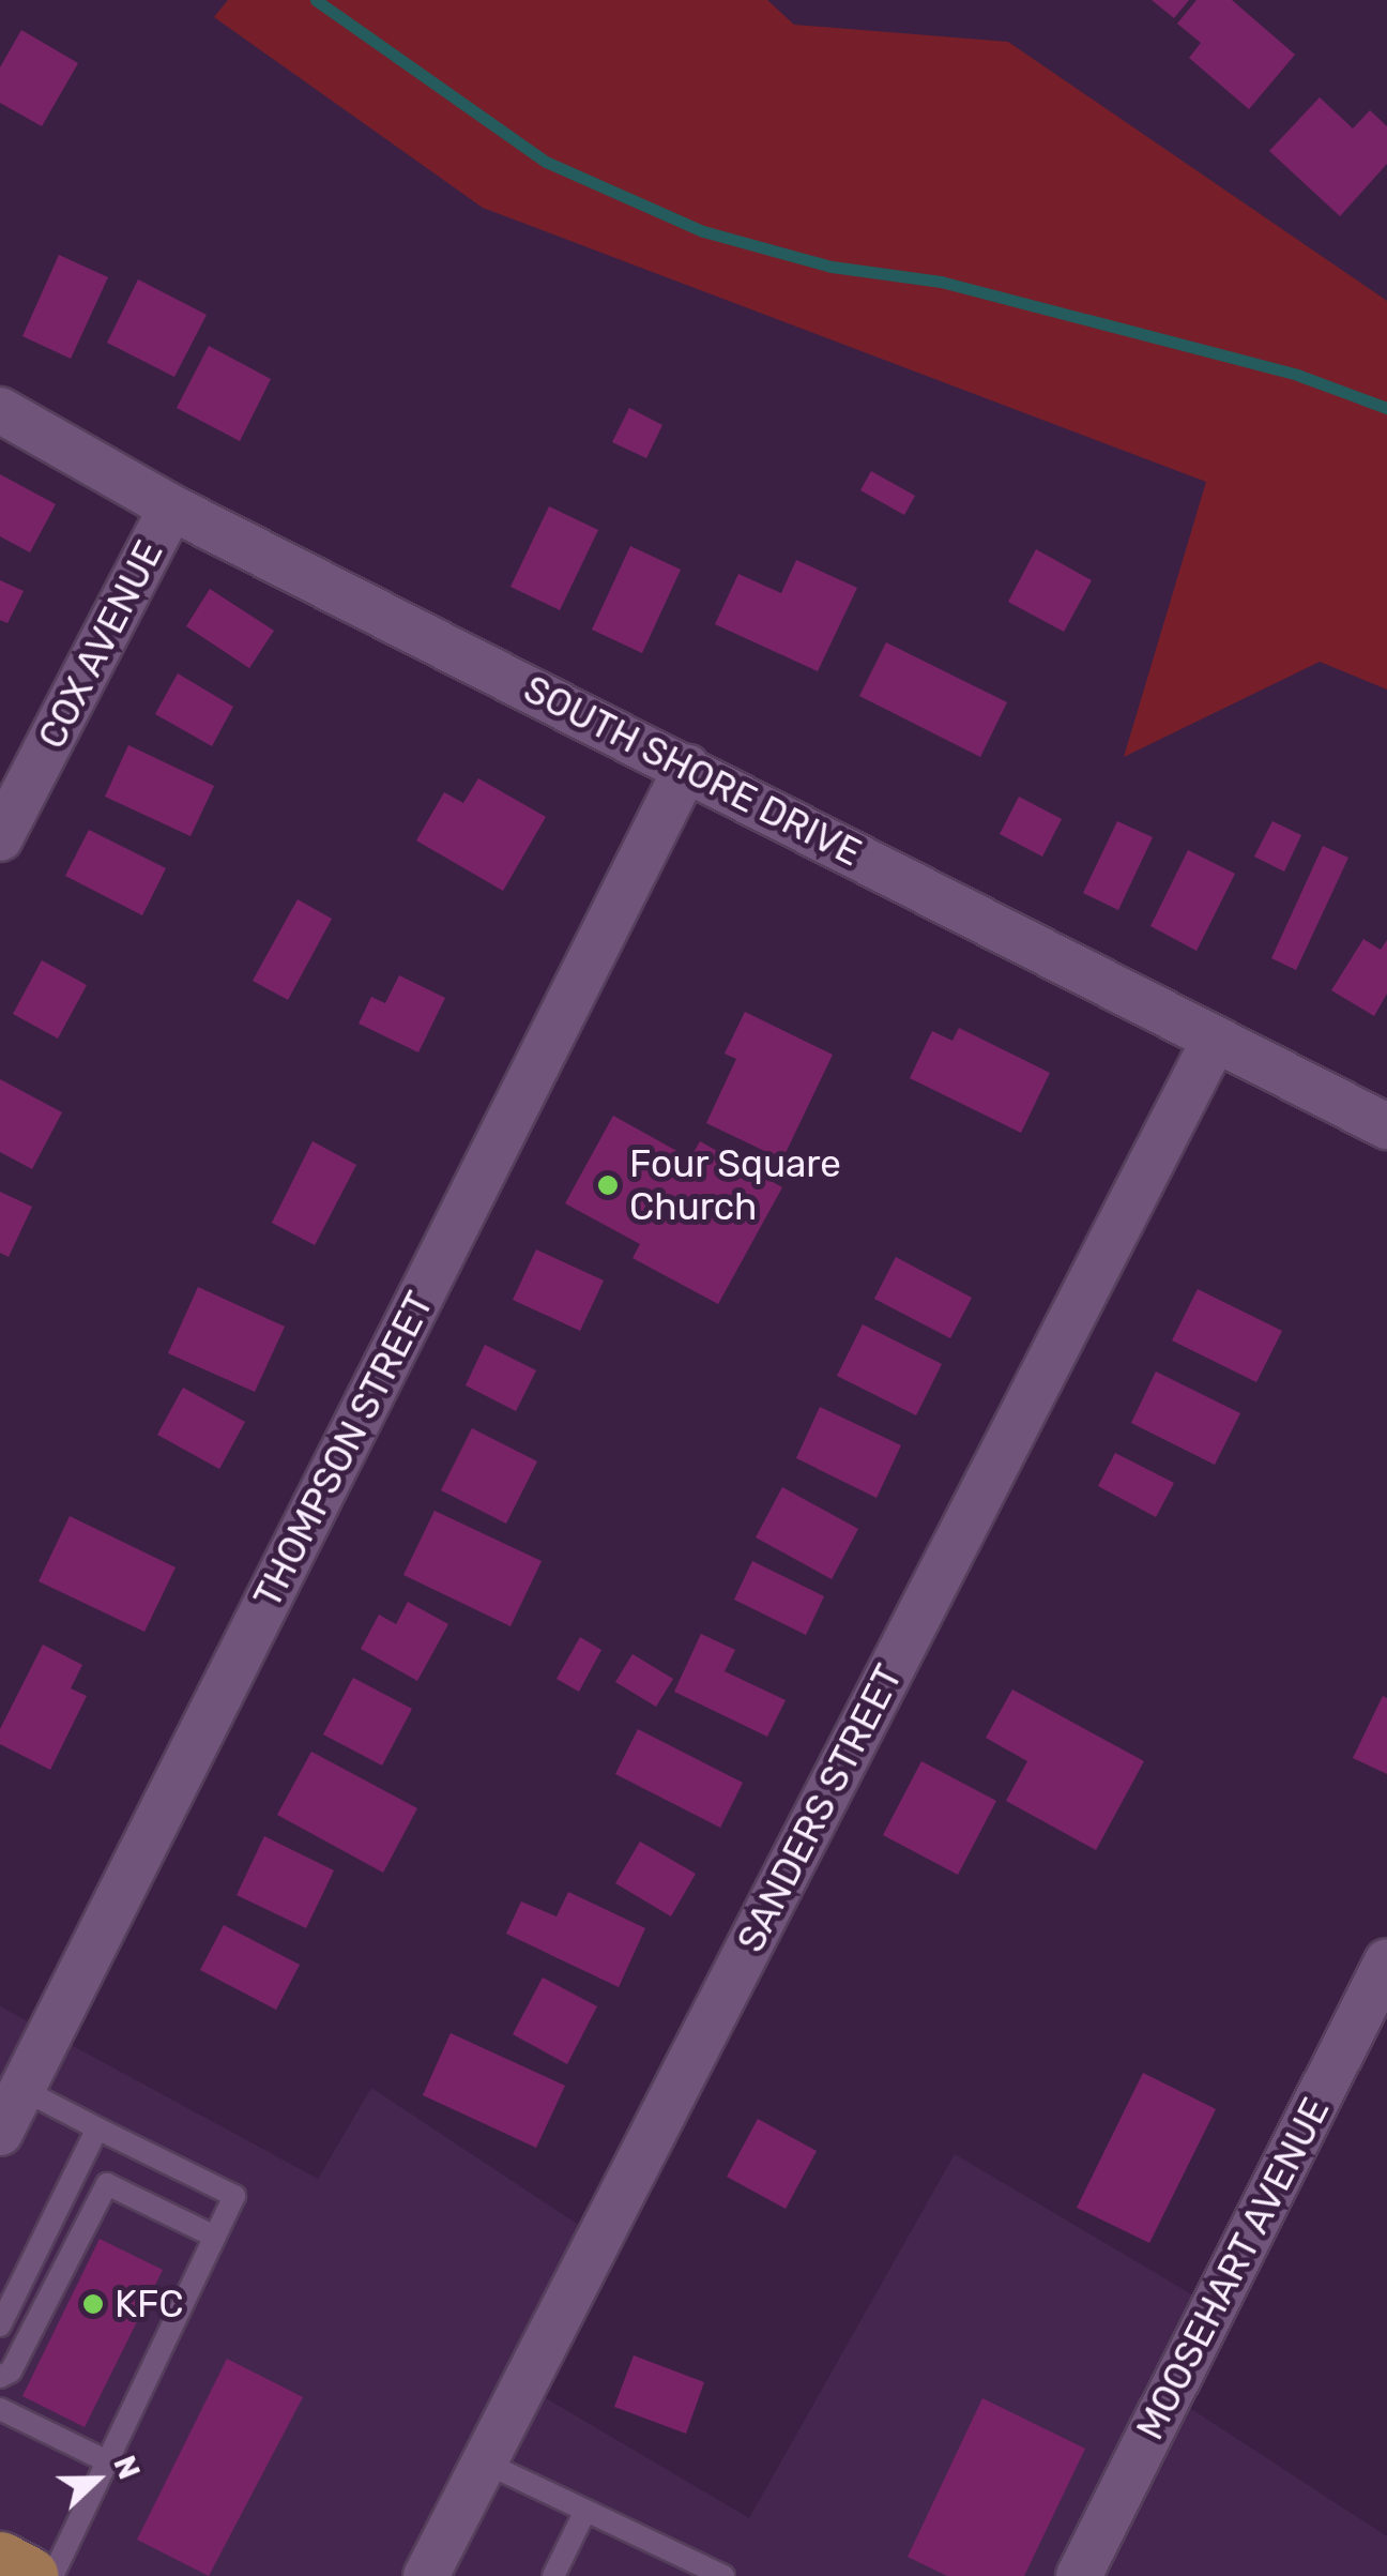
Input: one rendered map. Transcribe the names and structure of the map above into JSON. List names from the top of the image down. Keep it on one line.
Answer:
{"streets":{"street":["COX AVENUE","SOUTH SHORE DRIVE","THOMPSON STREET","SANDERS STREET","MOOSEHART AVENUE"]},"crossings":[["COX AVENUE","SOUTH SHORE DRIVE"],["SOUTH SHORE DRIVE","THOMPSON STREET"],["SOUTH SHORE DRIVE","SANDERS STREET"]],"places":["Four Square Church","KFC"],"north":"right"}
